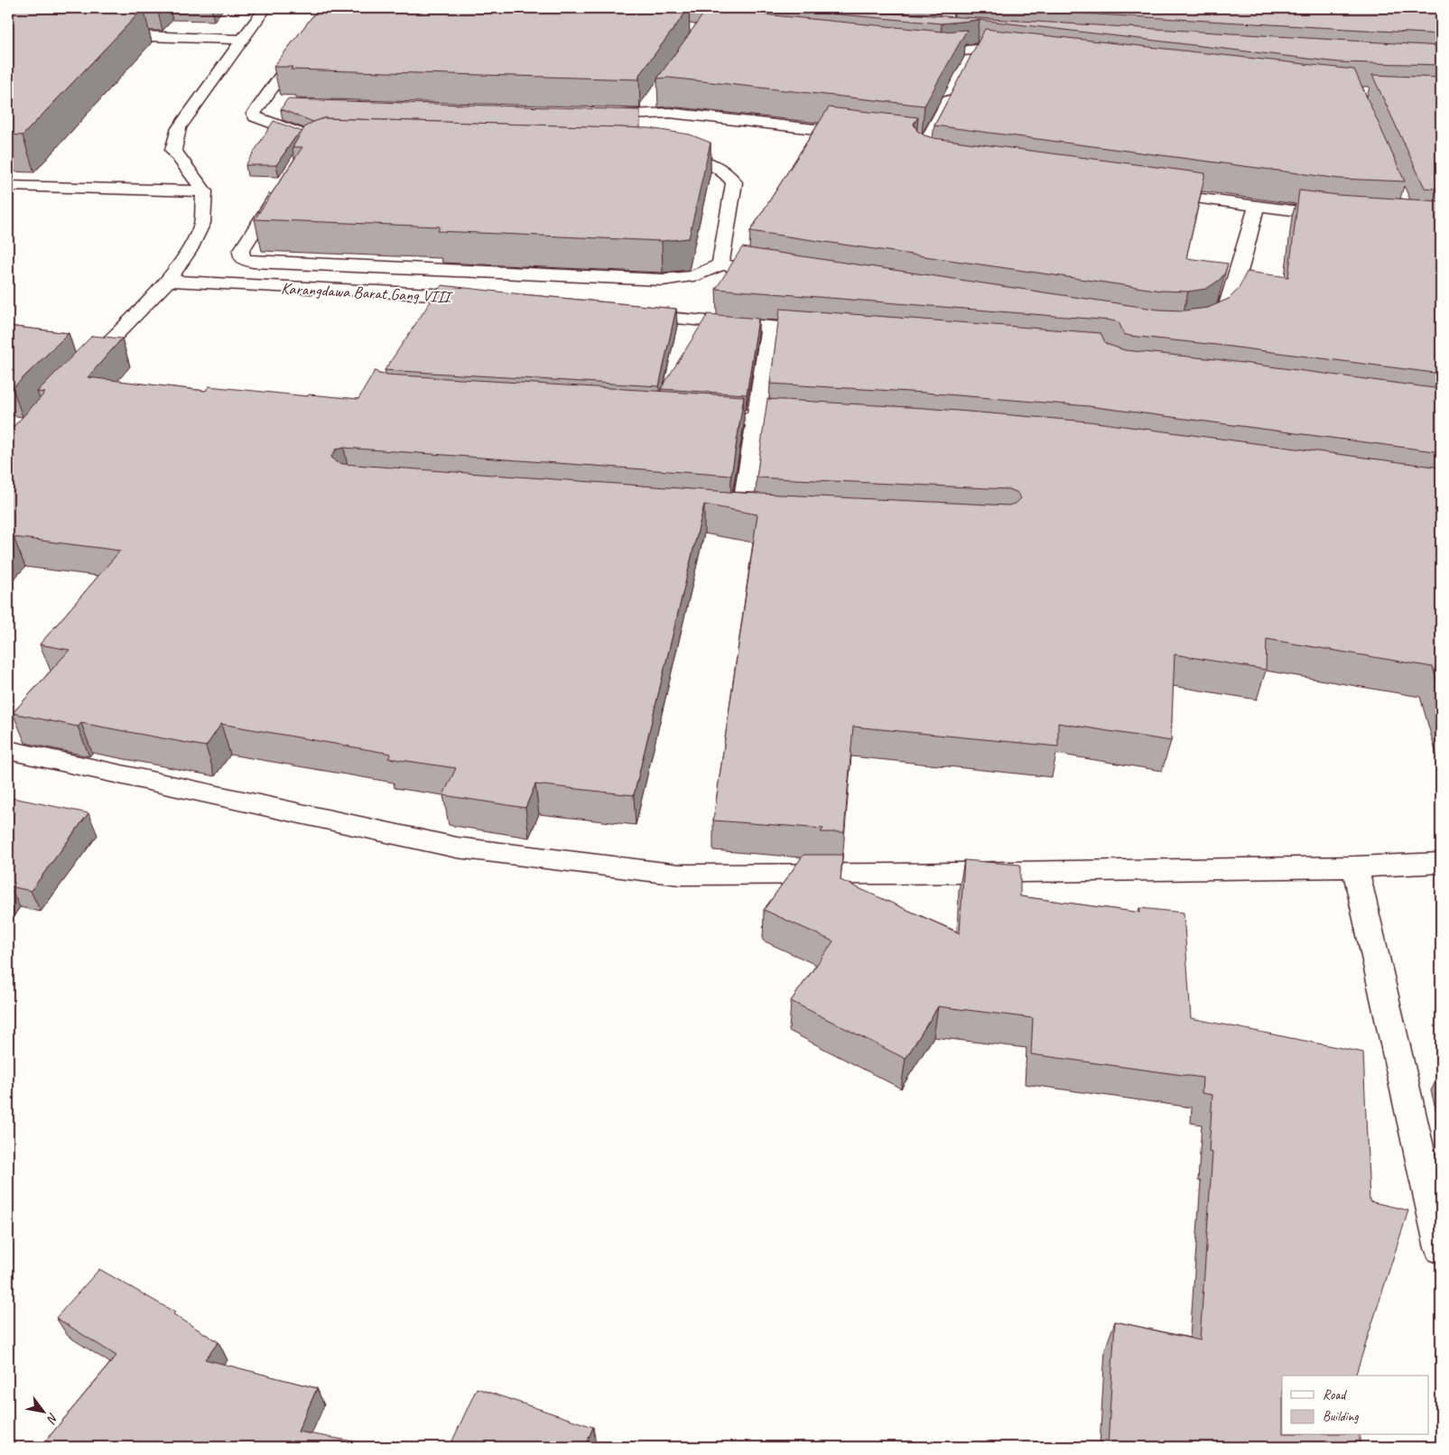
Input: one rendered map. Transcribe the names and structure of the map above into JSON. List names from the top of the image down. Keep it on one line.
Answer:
{"streets":{"street":["Karangdawa Barat Gang VIII"]},"legend":["Road","Building"],"north":"bottom right"}
